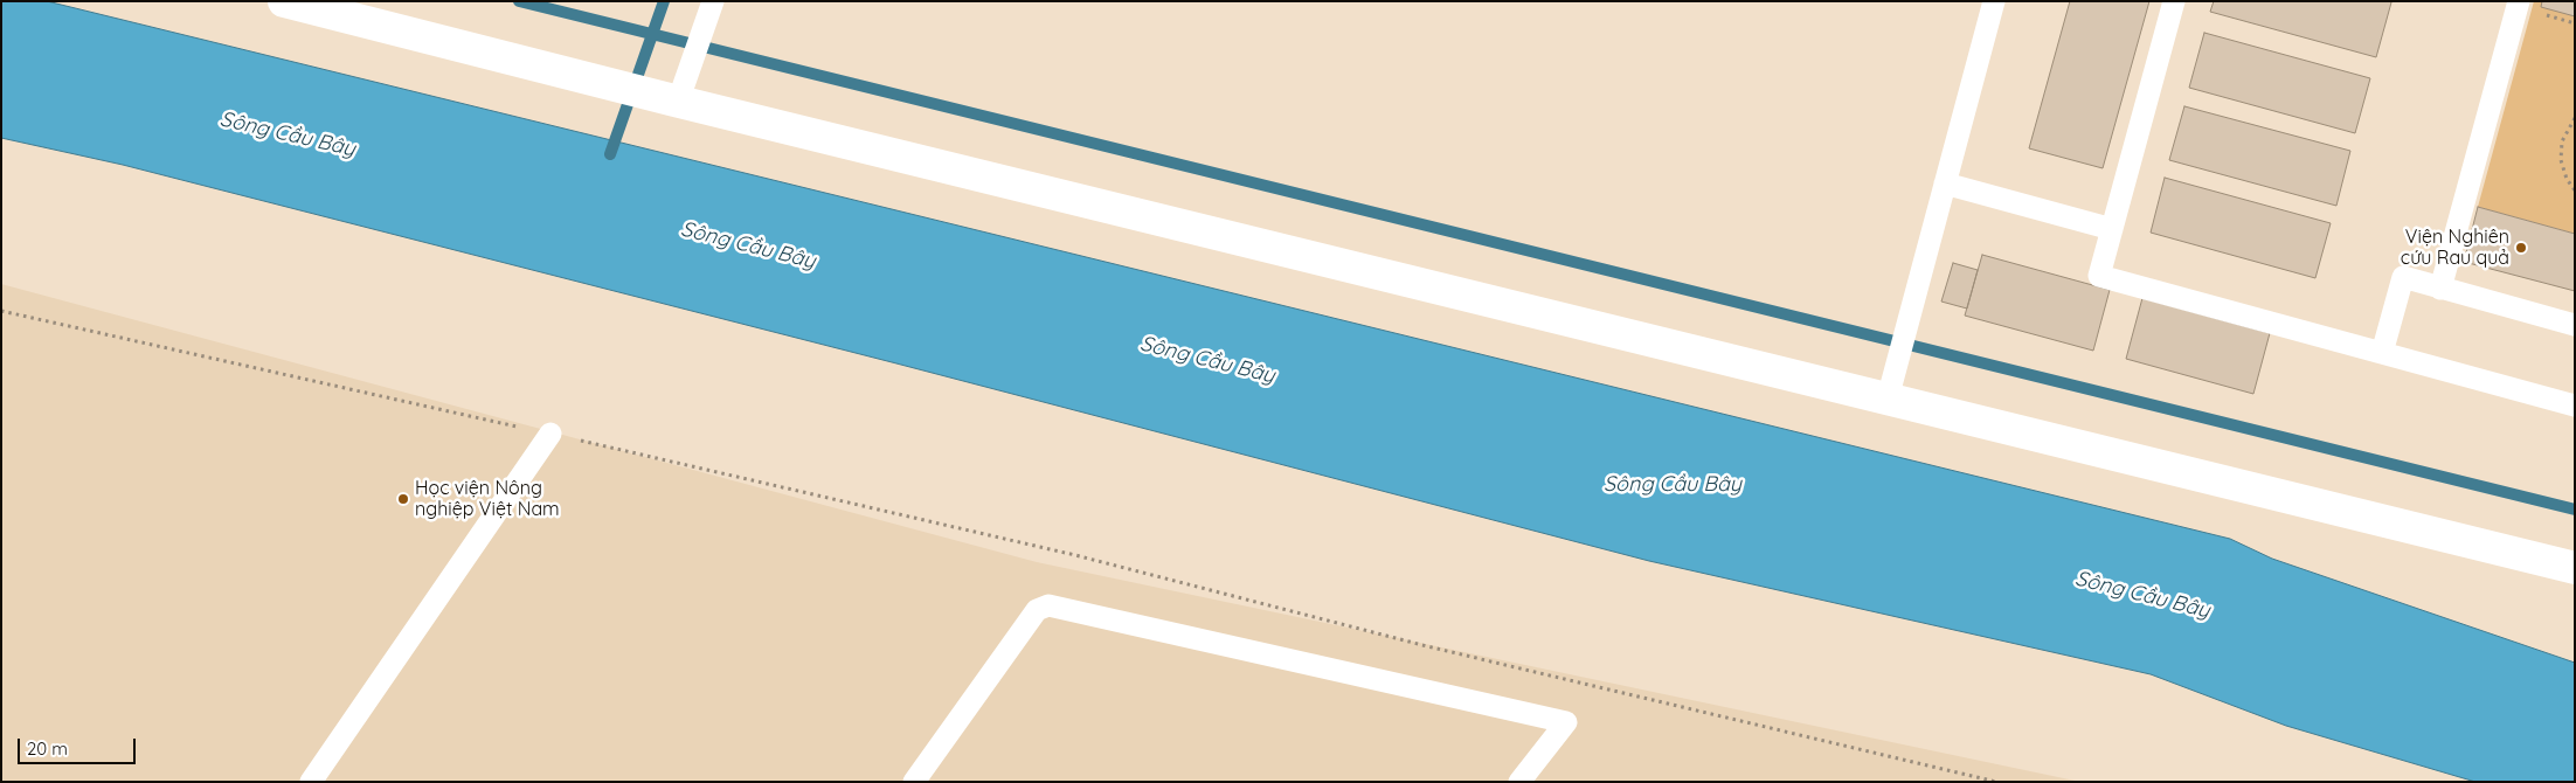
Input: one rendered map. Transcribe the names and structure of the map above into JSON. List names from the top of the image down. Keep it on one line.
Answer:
{"water":["Sông Cầu Bây"],"places":["Viện Nghiên cứu Rau quả","Học viện Nông nghiệp Việt Nam"],"scale_bar":"20 m"}
